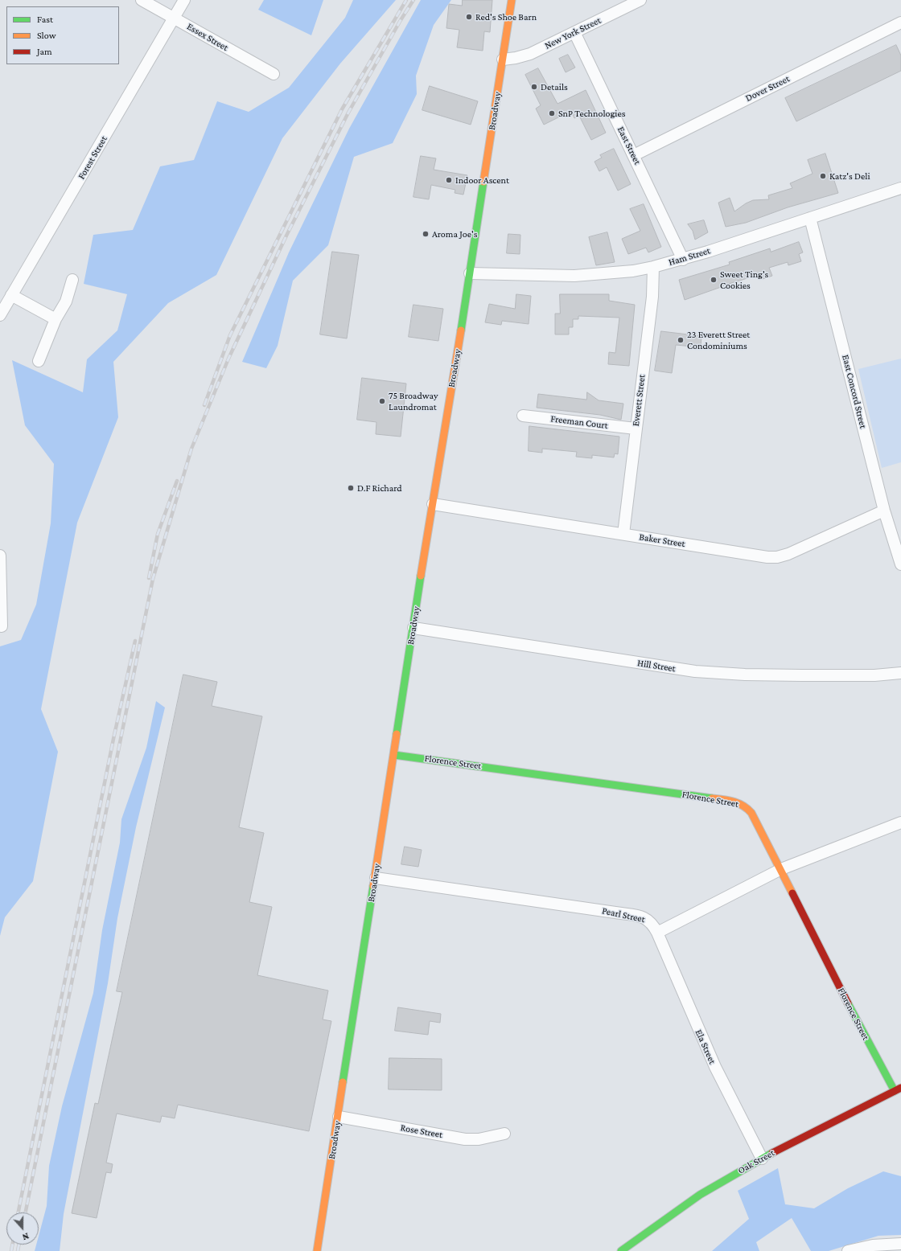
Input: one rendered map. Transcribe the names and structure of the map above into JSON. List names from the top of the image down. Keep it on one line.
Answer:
{"streets":{"street":["New York Street","Essex Street","Dover Street","Broadway","East Street","Forest Street","Ham Street","East Concord Street","Everett Street","Freeman Court","Baker Street","Hill Street","Florence Street","Pearl Street","Ela Street","Rose Street","Oak Street"]},"crossings":[["New York Street","Broadway"],["New York Street","East Street"],["Essex Street","Forest Street"],["Dover Street","East Street"],["Broadway","Ham Street"],["Broadway","Baker Street"],["Broadway","Hill Street"],["Broadway","Florence Street"],["Broadway","Pearl Street"],["Broadway","Rose Street"],["East Street","Ham Street"],["Ham Street","East Concord Street"],["Ham Street","Everett Street"],["East Concord Street","Baker Street"],["Everett Street","Freeman Court"],["Everett Street","Baker Street"],["Florence Street","Oak Street"],["Pearl Street","Ela Street"],["Ela Street","Oak Street"]],"places":["Red's Shoe Barn","Details","SnP Technologies","Katz's Deli","Indoor Ascent","Aroma Joe's","Sweet Ting's Cookies","23 Everett Street Condominiums","75 Broadway Laundromat","D.F Richard"],"legend":["Fast","Slow","Jam"],"north":"bottom"}
